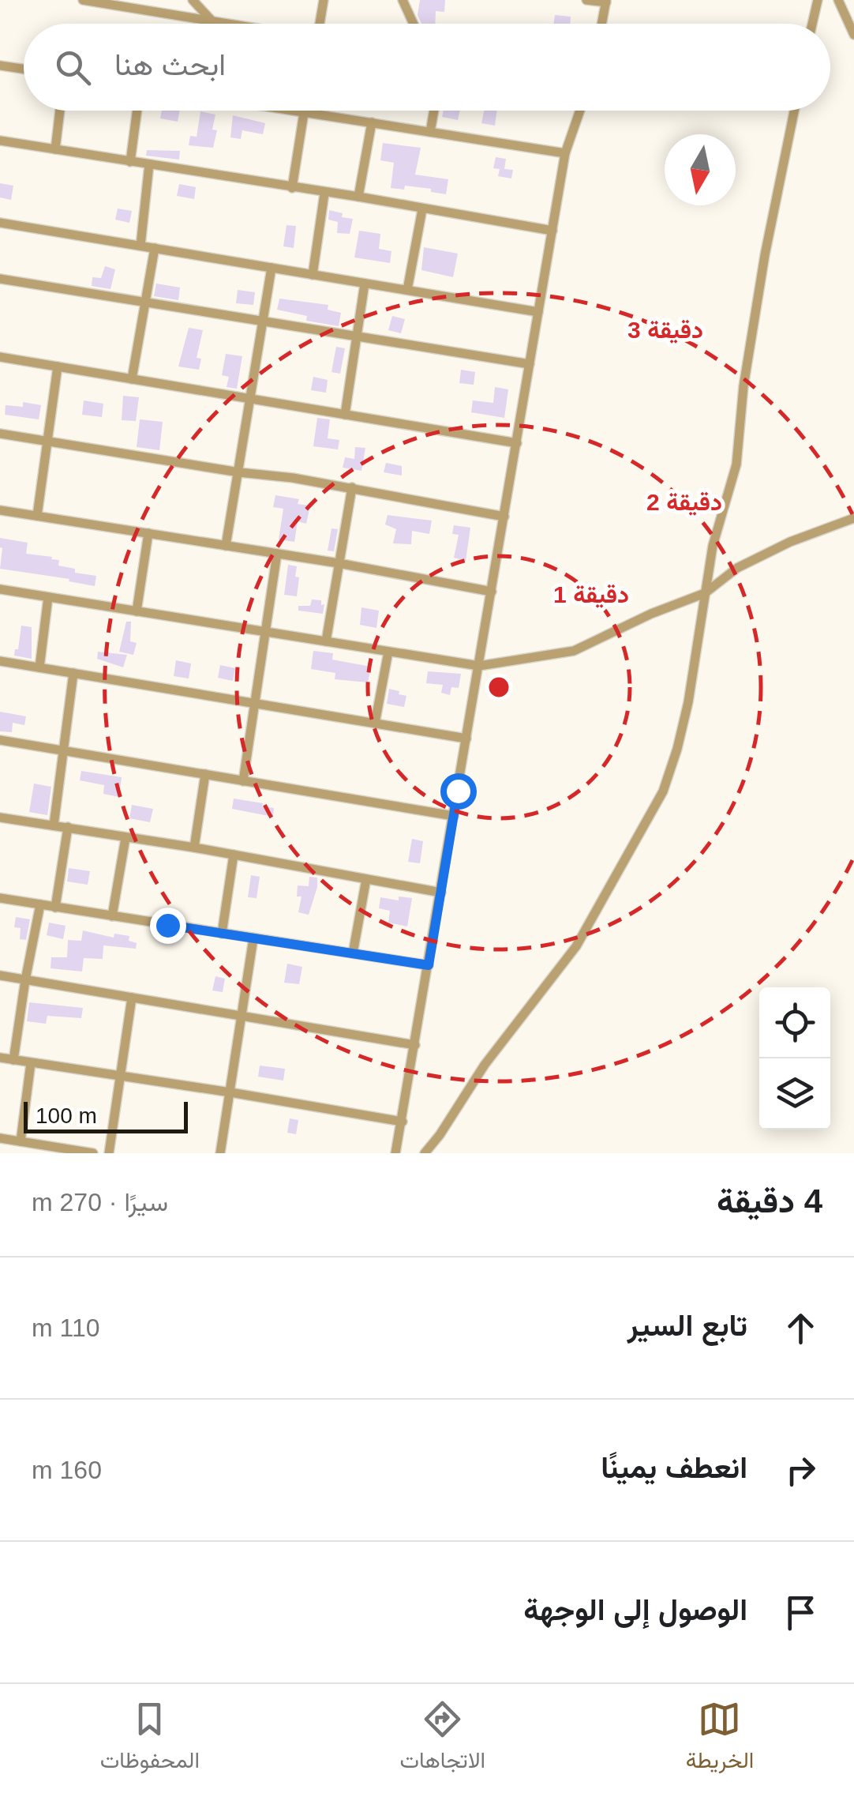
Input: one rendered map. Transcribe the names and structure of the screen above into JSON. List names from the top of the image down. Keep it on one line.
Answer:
{"scale_bar":"100 m","north":"bottom","page":{"search":"ابحث هنا","scale":"100 m","heading":["4 دقيقة","سيرًا · 270 m"],"list":[["تابع السير","110 m"],["انعطف يمينًا","160 m"],"الوصول إلى الوجهة"],"nav":["الخريطة","الاتجاهات","المحفوظات"]},"rings":["3 دقيقة","2 دقيقة","1 دقيقة"]}
